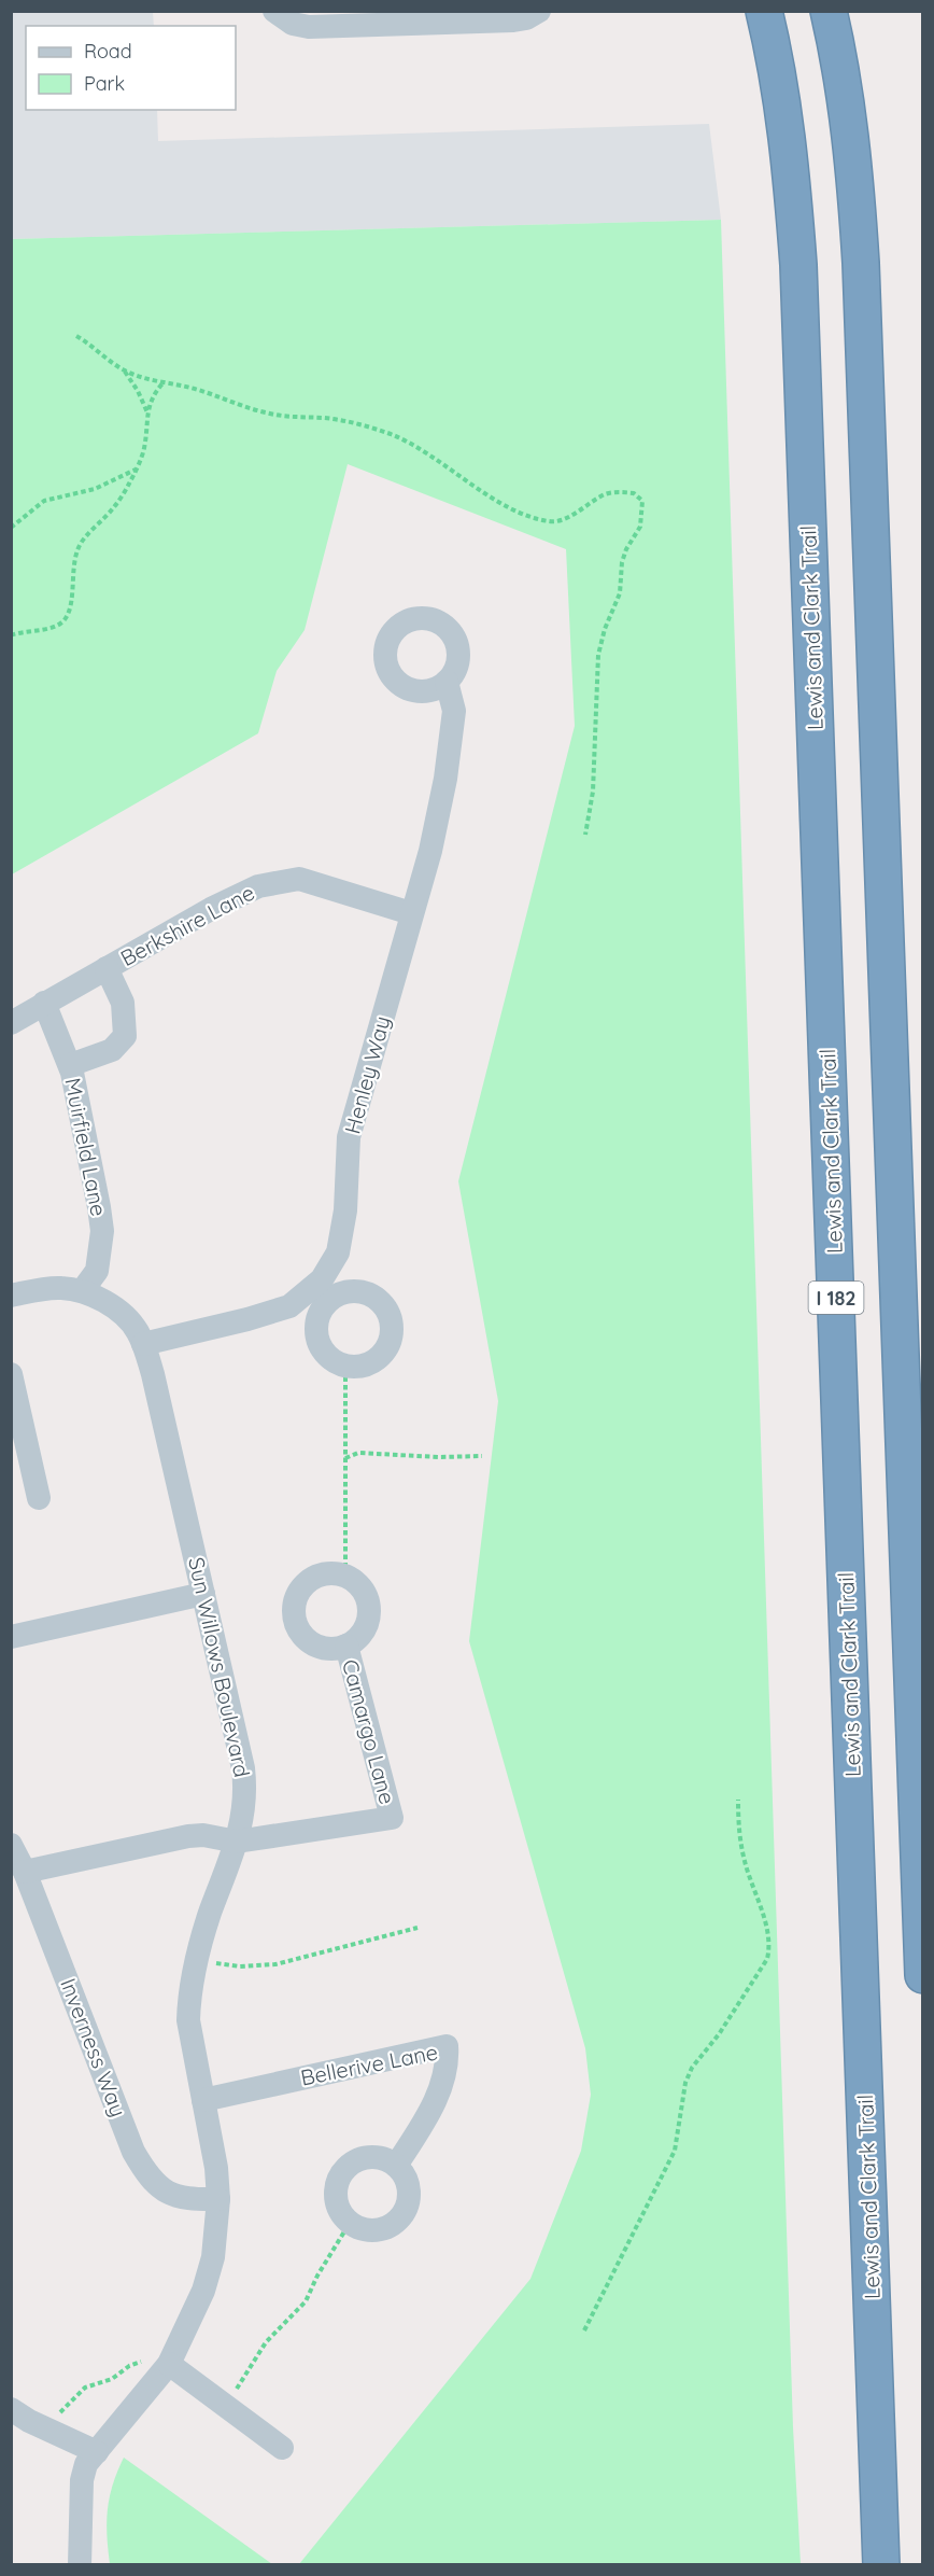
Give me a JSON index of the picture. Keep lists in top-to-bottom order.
{
  "streets": {
    "highway": ["Lewis and Clark Trail", "I 182"],
    "street": [
      "Berkshire Lane",
      "Henley Way",
      "Muirfield Lane",
      "Sun Willows Boulevard",
      "Camargo Lane",
      "Inverness Way",
      "Bellerive Lane"
    ]
  },
  "crossings": [
    ["Berkshire Lane", "Henley Way"],
    ["Berkshire Lane", "Muirfield Lane"],
    ["Henley Way", "Sun Willows Boulevard"],
    ["Muirfield Lane", "Sun Willows Boulevard"],
    ["Sun Willows Boulevard", "Camargo Lane"],
    ["Sun Willows Boulevard", "Inverness Way"],
    ["Sun Willows Boulevard", "Bellerive Lane"]
  ],
  "legend": ["Road", "Park"]
}
